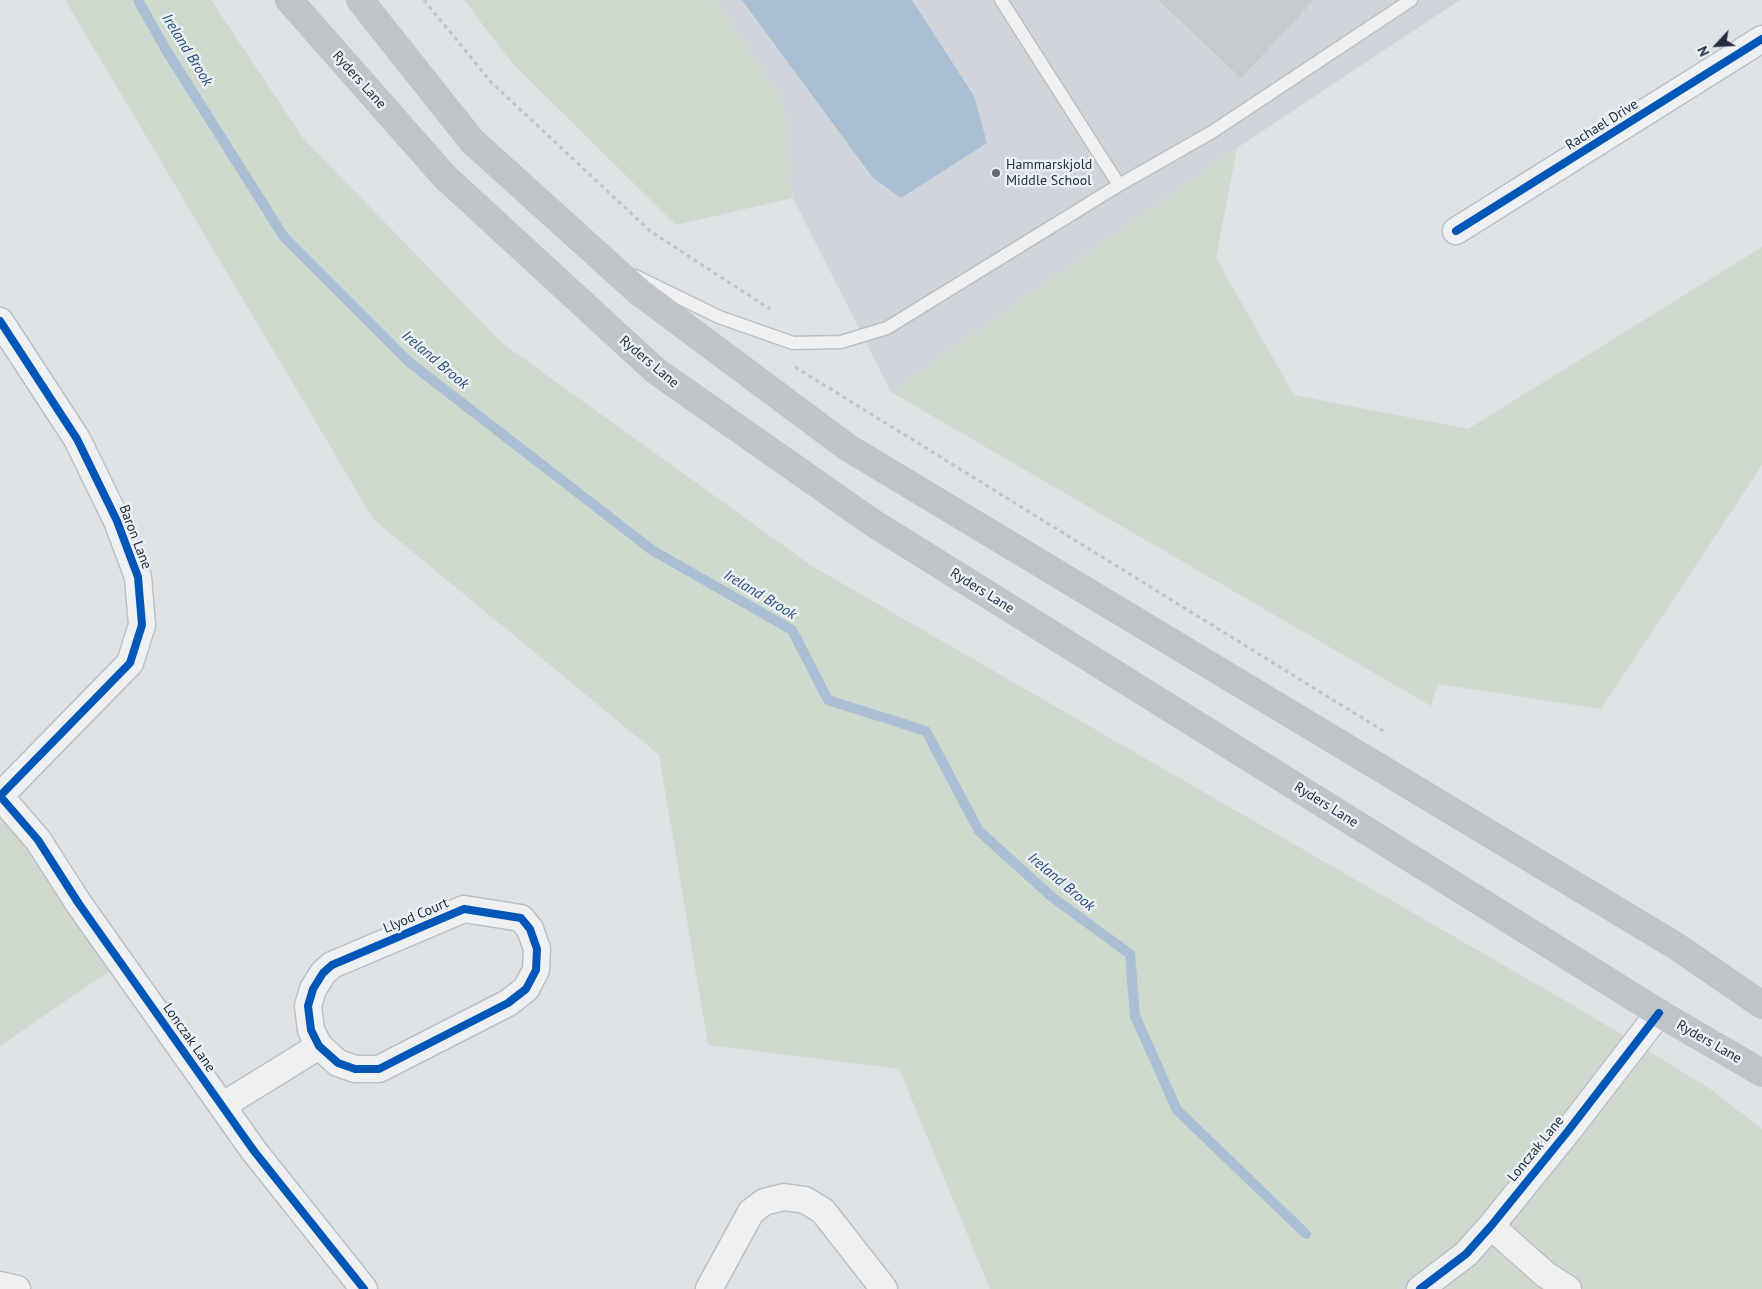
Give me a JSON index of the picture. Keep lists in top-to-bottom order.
{
  "streets": {
    "main road": ["Ryders Lane"],
    "street": [
      "Rachael Drive",
      "Baron Lane",
      "Llyod Court",
      "Lonczak Lane"
    ]
  },
  "crossings": [
    ["Ryders Lane", "Lonczak Lane"],
    ["Baron Lane", "Lonczak Lane"]
  ],
  "water": ["Ireland Brook"],
  "places": ["Hammarskjold Middle School"],
  "north": "bottom left"
}
